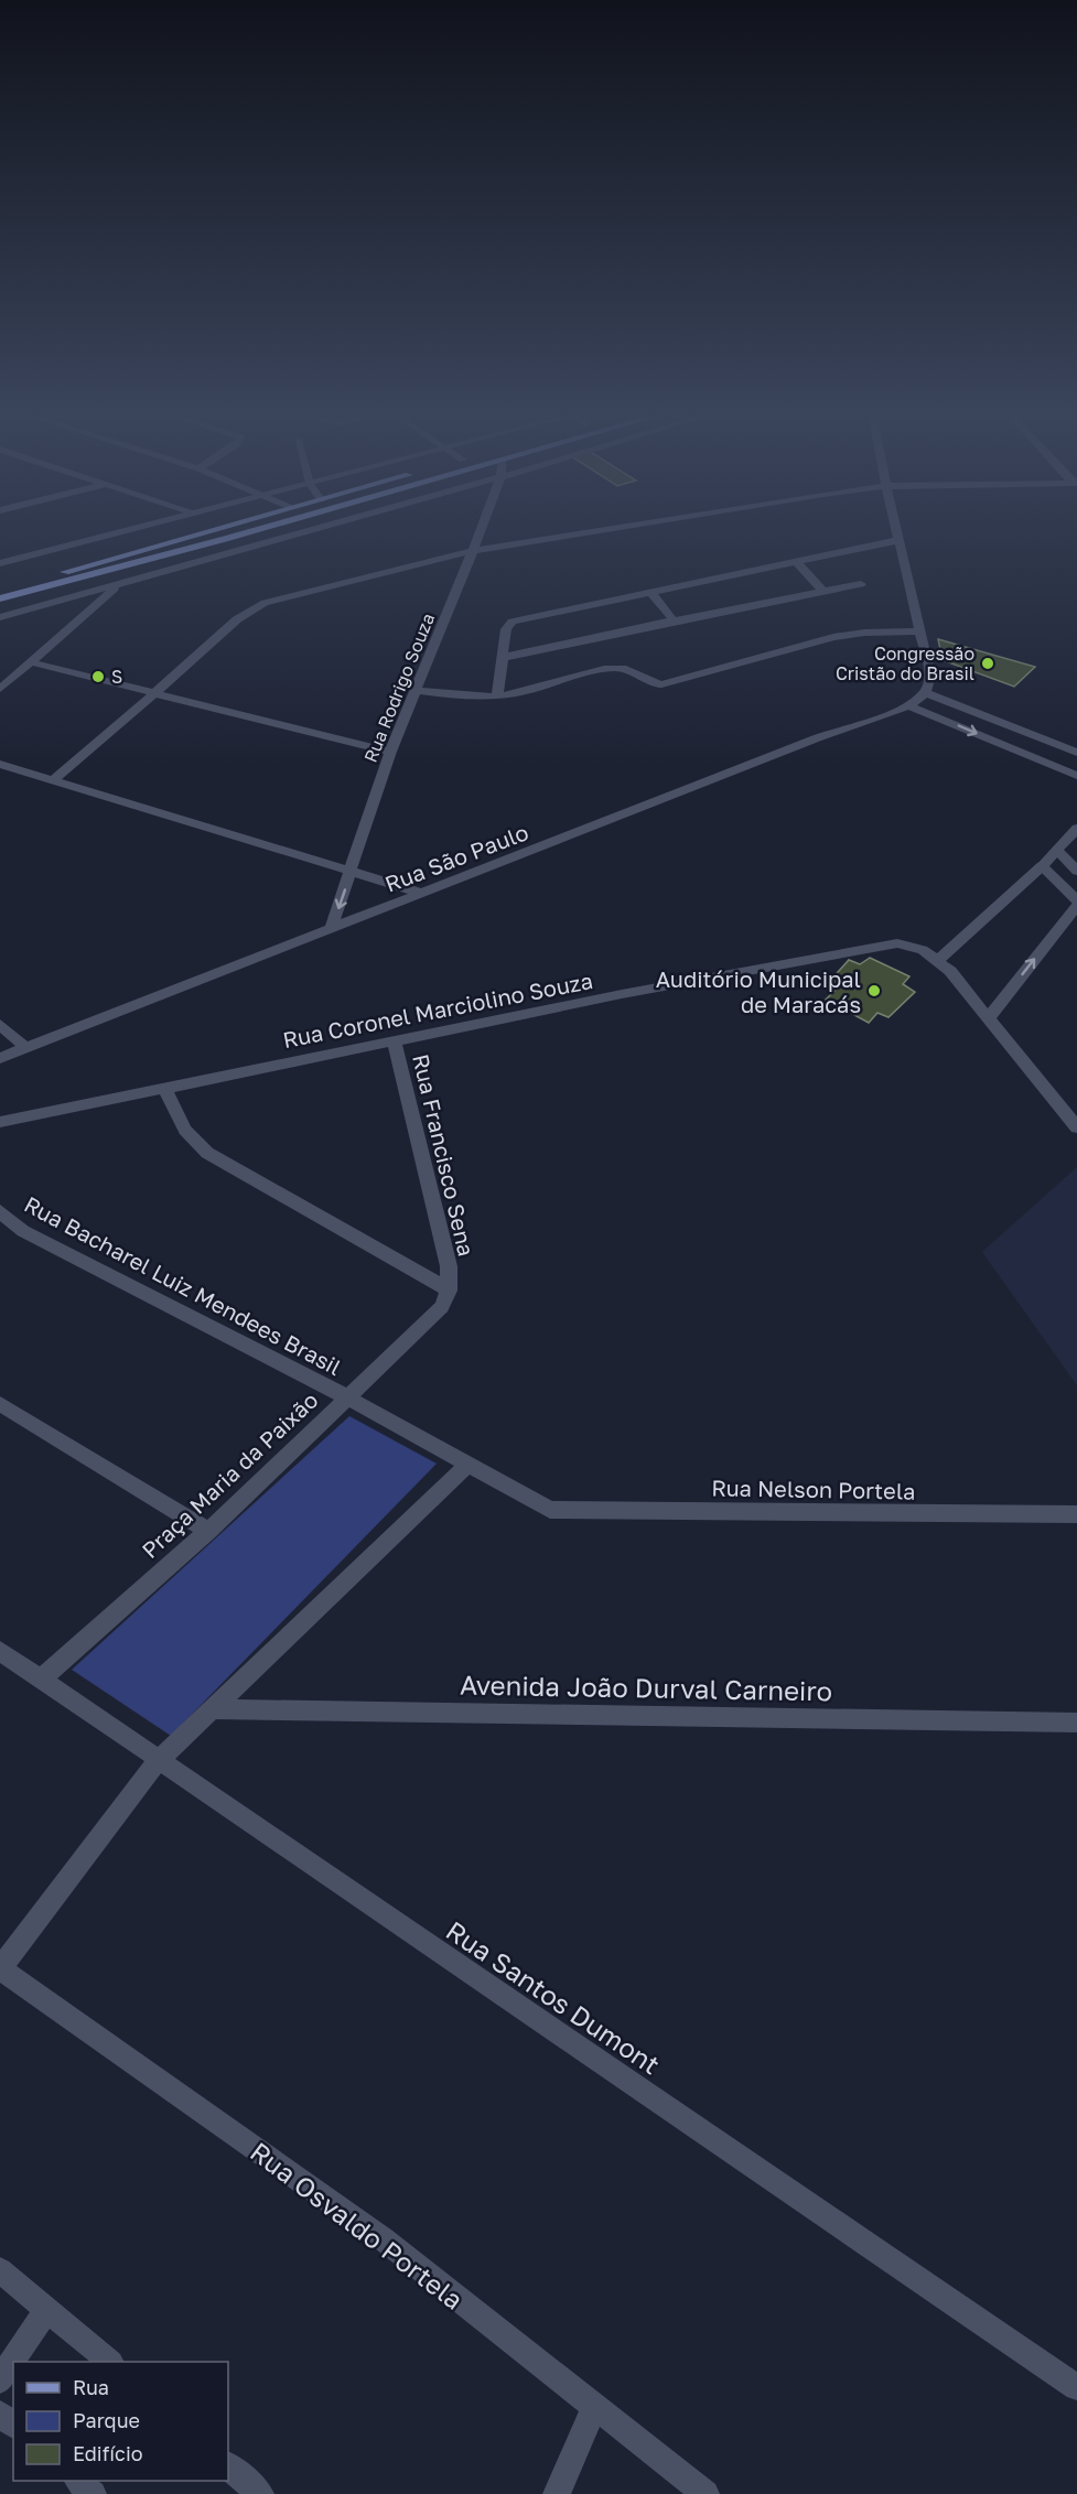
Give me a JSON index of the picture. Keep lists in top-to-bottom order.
{
  "streets": {
    "street": [
      "Rua Rodrigo Souza",
      "Rua São Paulo",
      "Rua Coronel Marciolino Souza",
      "Rua Francisco Sena",
      "Rua Bacharel Luiz Mendees Brasil",
      "Praça Maria da Paixão",
      "Rua Nelson Portela",
      "Avenida João Durval Carneiro",
      "Rua Santos Dumont",
      "Rua Osvaldo Portela"
    ]
  },
  "crossings": [
    ["Rua Rodrigo Souza", "Rua São Paulo"],
    ["Rua Coronel Marciolino Souza", "Rua Francisco Sena"],
    ["Rua Bacharel Luiz Mendees Brasil", "Praça Maria da Paixão"],
    ["Praça Maria da Paixão", "Rua Nelson Portela"],
    ["Praça Maria da Paixão", "Rua Santos Dumont"]
  ],
  "places": ["Congressão Cristão do Brasil", "S", "Auditório Municipal de Maracás"],
  "legend": ["Rua", "Parque", "Edifício"]
}
